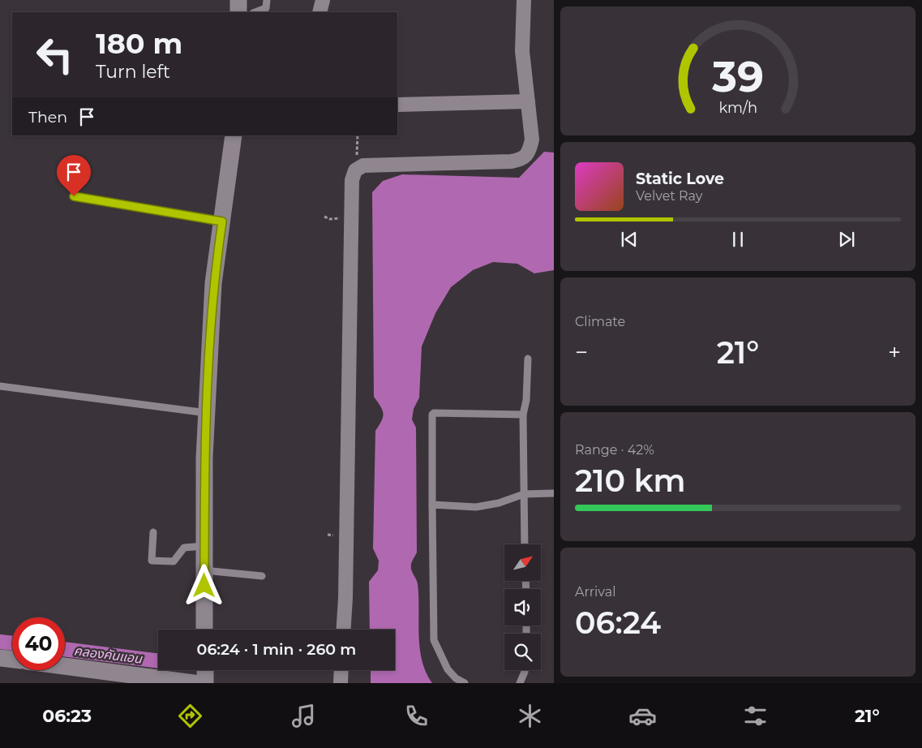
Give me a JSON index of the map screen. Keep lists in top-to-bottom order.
{
  "water": ["คลองคันแอน"],
  "north": "top right",
  "page": {
    "turn": ["180 m", "Turn left"],
    "then": "Then",
    "song": ["Static Love", "Velvet Ray"],
    "tile": [
      "Climate",
      ["Range · 42%", "210 km"],
      ["Arrival", "06:24"]
    ],
    "heat": ["−", "21°", "+"],
    "limit": "40",
    "trip": "06:24 · 1 min · 260 m",
    "tabs": ["06:23", "21°"],
    "gauge": ["39", "km/h"]
  }
}
